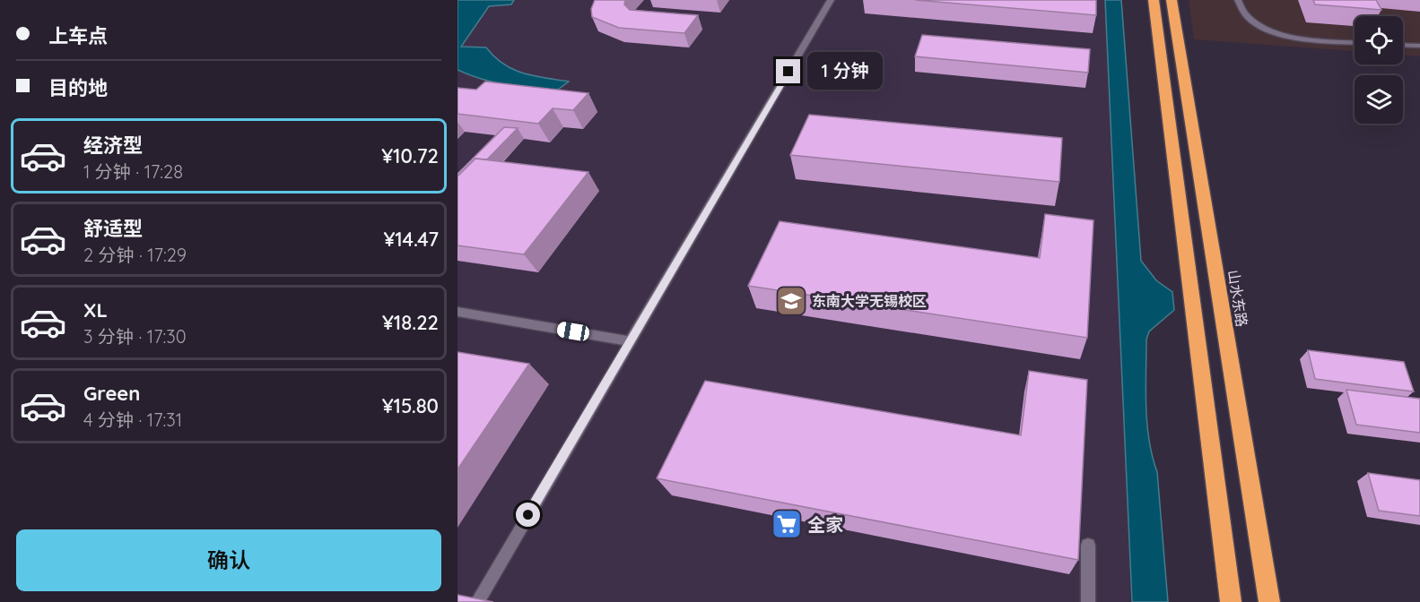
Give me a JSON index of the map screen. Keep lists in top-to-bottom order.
{
  "streets": {
    "highway": ["山水东路"]
  },
  "places": {
    "school or university": ["东南大学无锡校区"],
    "supermarket": ["全家"]
  },
  "page": {
    "banner": ["上车点", "目的地"],
    "bubble": "1 分钟",
    "list": [
      {
        "name": "经济型",
        "note": "1 分钟 · 17:28",
        "value": "¥10.72"
      },
      {
        "name": "舒适型",
        "note": "2 分钟 · 17:29",
        "value": "¥14.47"
      },
      {
        "name": "XL",
        "note": "3 分钟 · 17:30",
        "value": "¥18.22"
      },
      {
        "name": "Green",
        "note": "4 分钟 · 17:31",
        "value": "¥15.80"
      }
    ],
    "buttons": "确认"
  }
}
